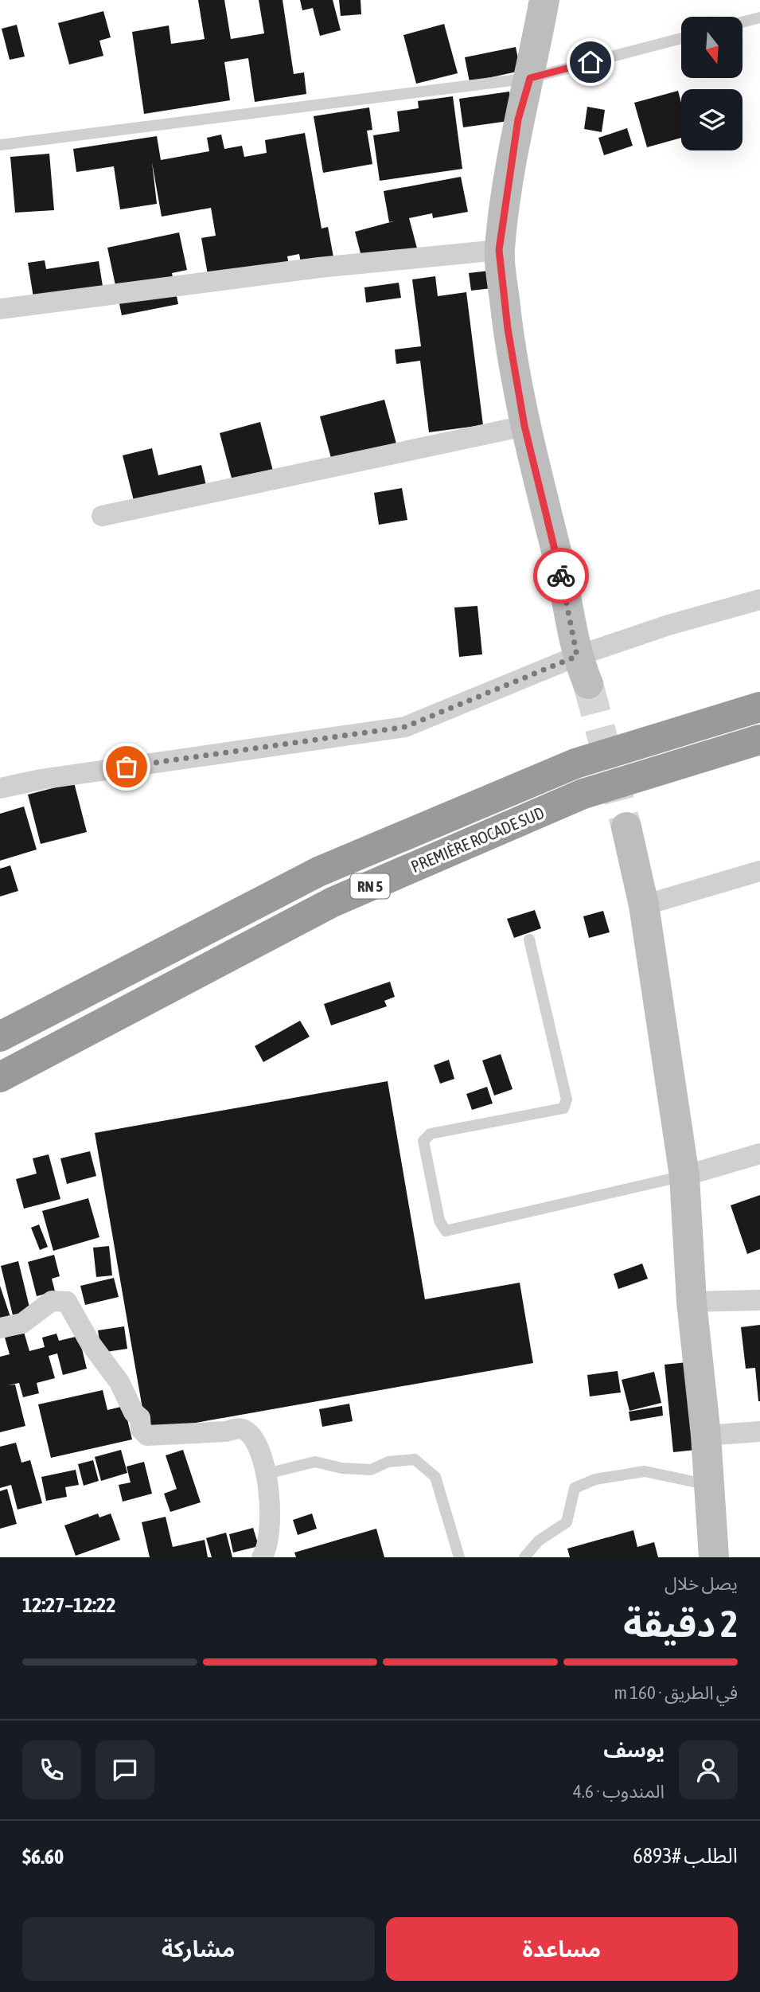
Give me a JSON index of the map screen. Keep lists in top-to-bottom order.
{
  "streets": {
    "highway": ["PREMIÈRE ROCADE SUD", "RN 5"]
  },
  "north": "bottom",
  "page": {
    "heading": ["2 دقيقة", "يصل خلال", "12:22–12:27"],
    "panel": [
      "يوسف",
      "المندوب · 4.6",
      "الطلب #6893",
      "$6.60"
    ],
    "bar": "في الطريق · 160 m",
    "buttons": ["مساعدة", "مشاركة"]
  }
}
